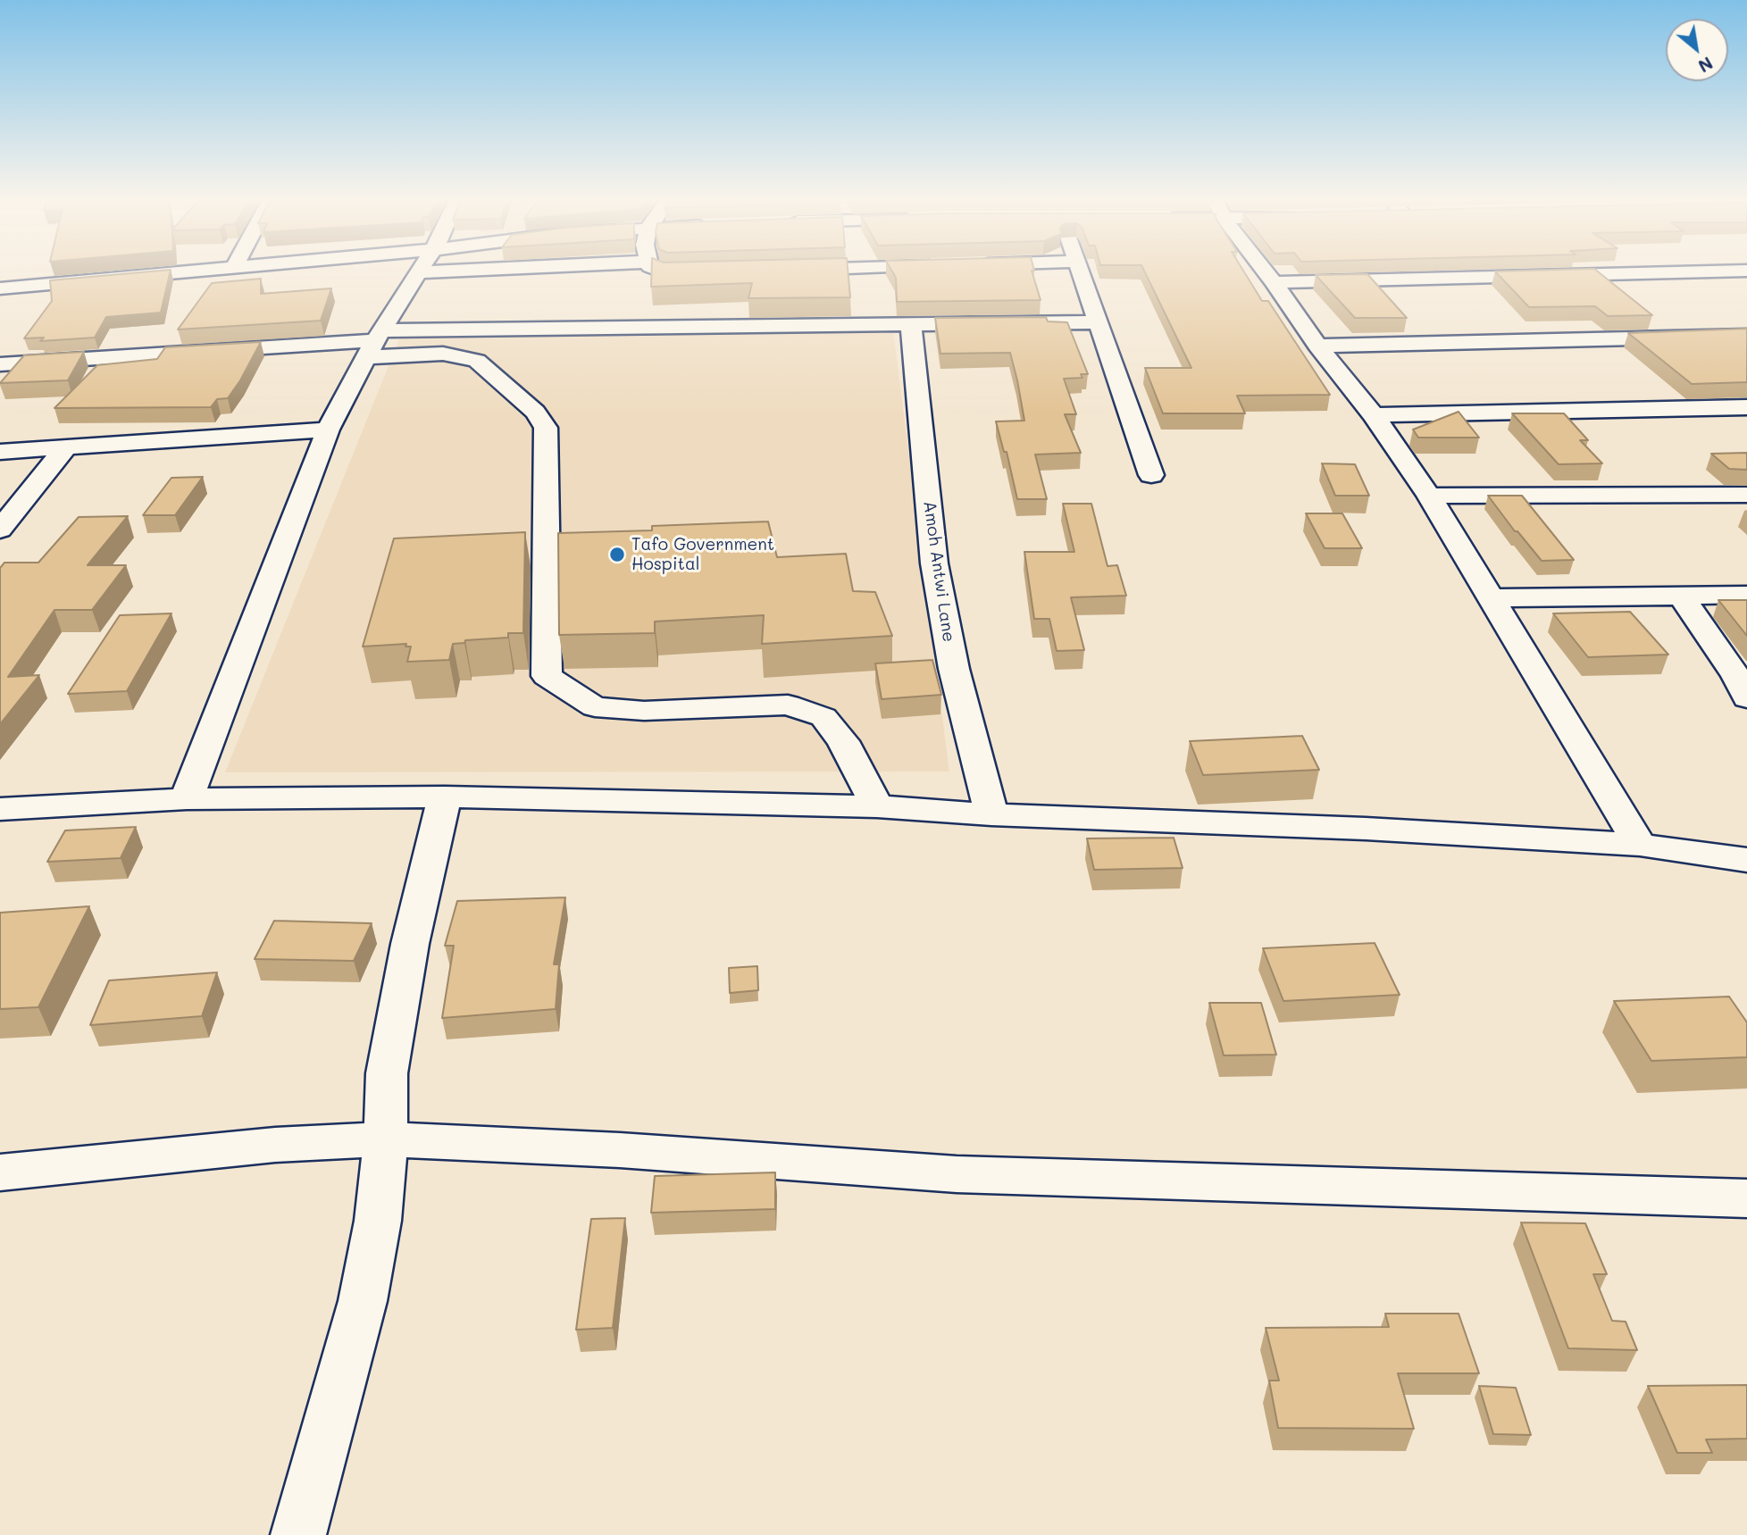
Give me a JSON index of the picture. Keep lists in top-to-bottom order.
{
  "streets": {
    "street": ["Amoh Antwi Lane"]
  },
  "places": ["Tafo Government Hospital"],
  "north": "bottom right"
}
